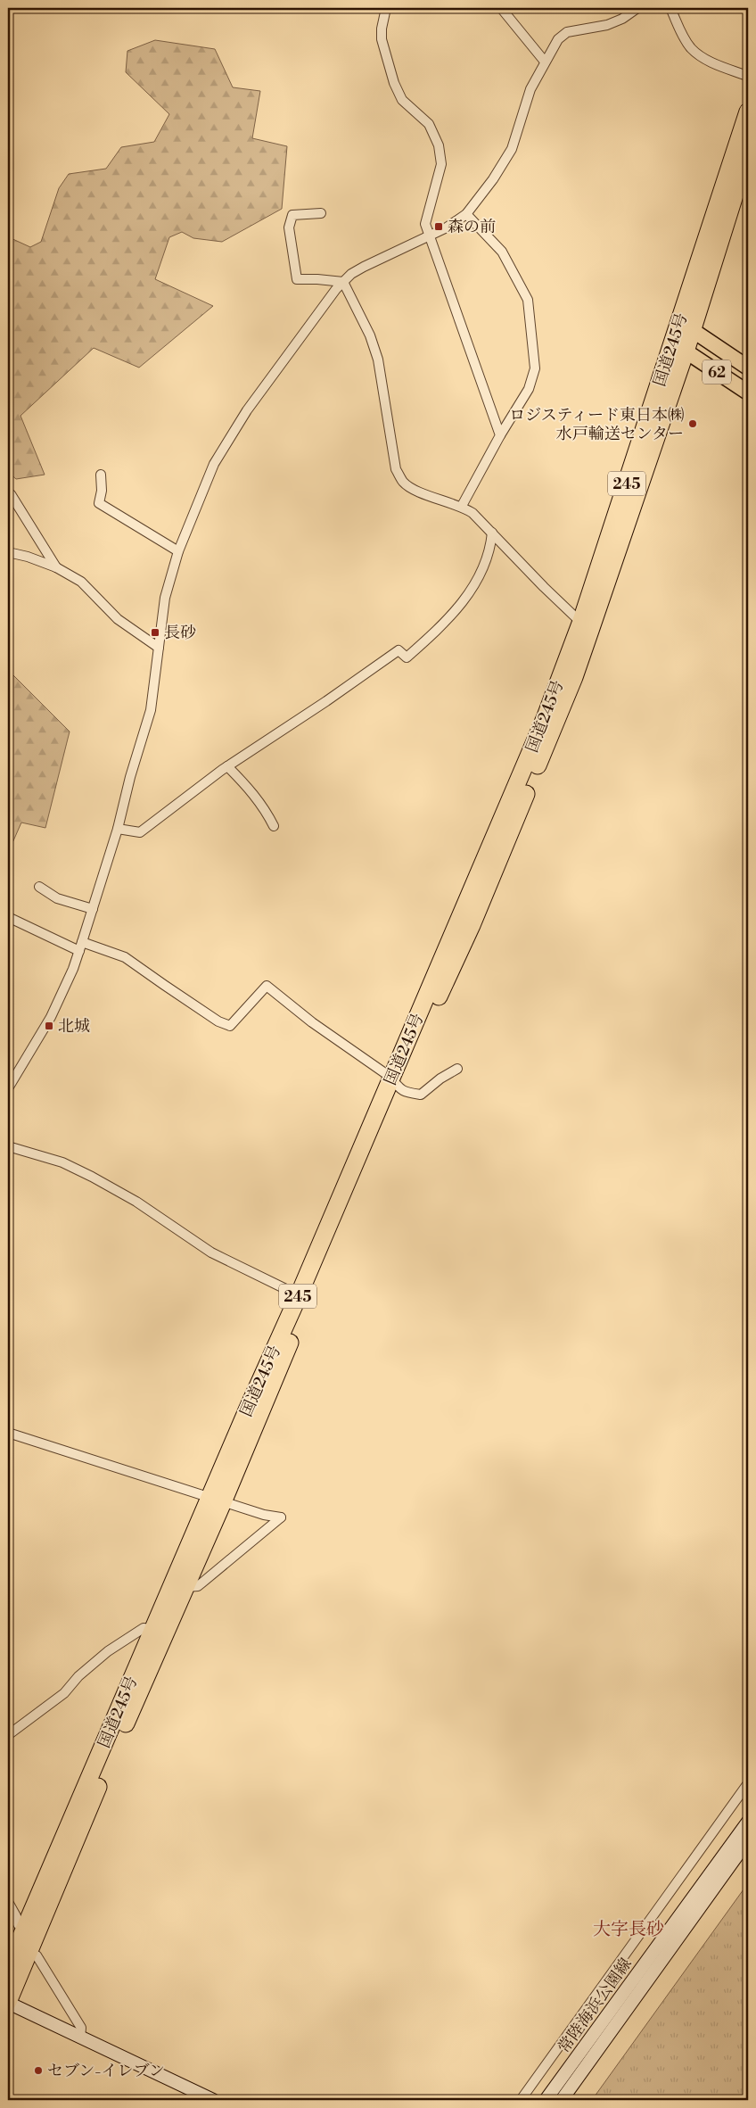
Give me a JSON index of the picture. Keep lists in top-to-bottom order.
{
  "streets": {
    "highway": ["国道245号", "245"],
    "main road": ["62", "常陸海浜公園線"]
  },
  "crossings": [
    ["国道245号", "62"]
  ],
  "districts": ["大字長砂"],
  "places": {
    "transit": ["森の前", "長砂", "北城"],
    "other": ["ロジスティード東日本㈱ 水戸輸送センター", "セブン-イレブン"]
  }
}
